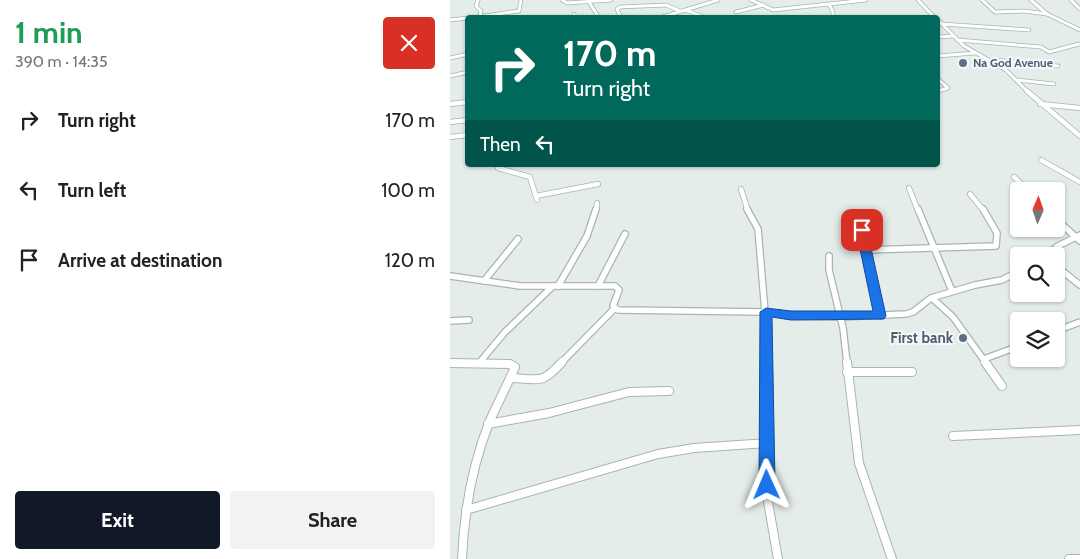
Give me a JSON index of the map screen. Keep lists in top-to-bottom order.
{
  "places": ["Na God Avenue", "First bank"],
  "north": "top",
  "page": {
    "heading": ["1 min", "390 m · 14:35"],
    "turn": ["170 m", "Turn right"],
    "list": [
      {
        "name": "Turn right",
        "value": "170 m"
      },
      {
        "name": "Turn left",
        "value": "100 m"
      },
      {
        "name": "Arrive at destination",
        "value": "120 m"
      }
    ],
    "then": "Then",
    "buttons": ["Exit", "Share"]
  }
}
